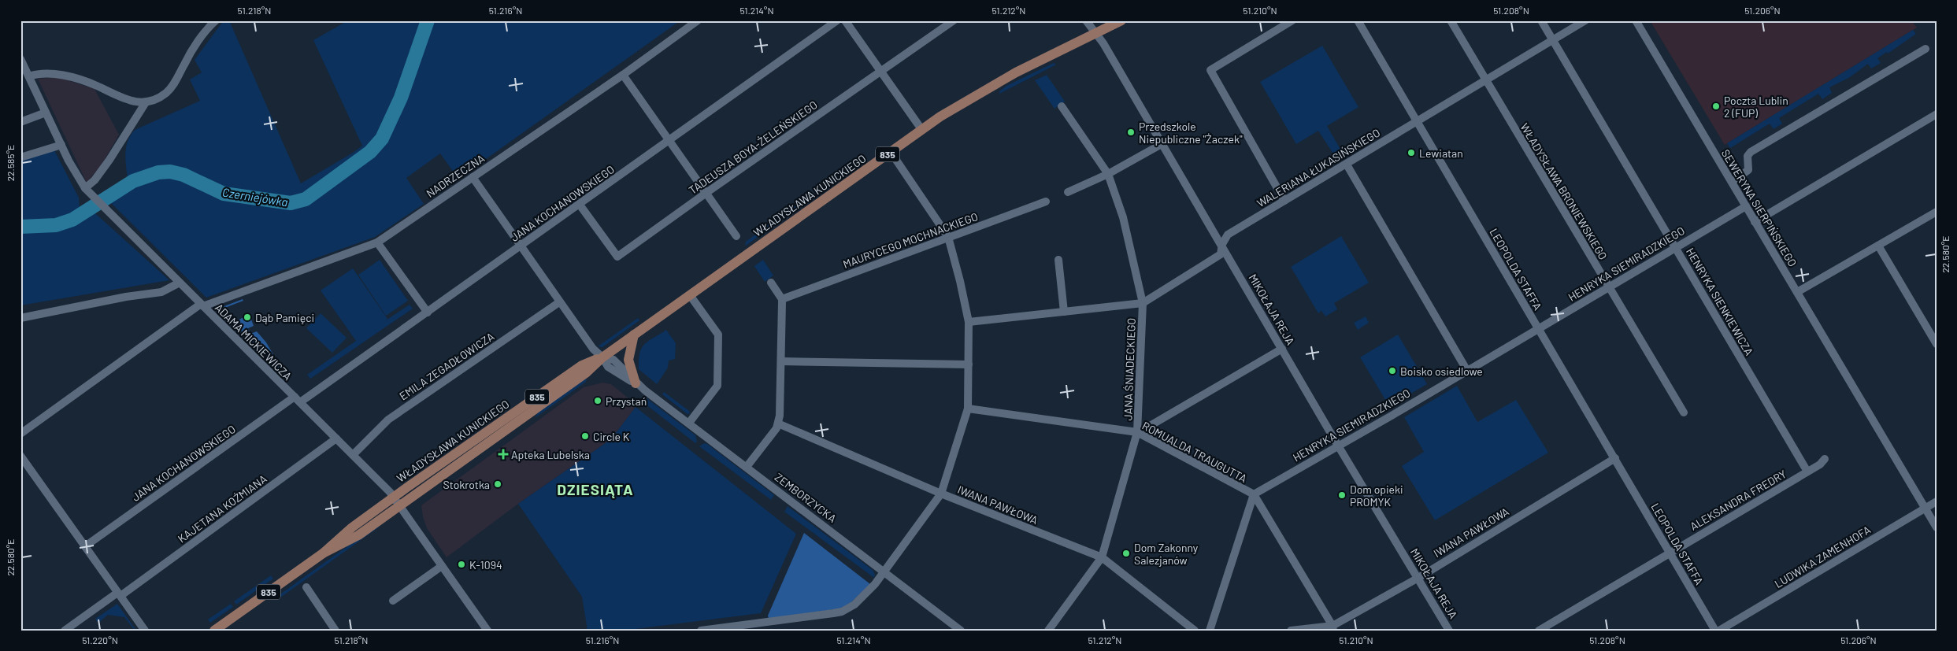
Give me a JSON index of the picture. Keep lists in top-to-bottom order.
{
  "streets": {
    "main road": ["835", "WŁADYSŁAWA KUNICKIEGO"],
    "street": [
      "TADEUSZA BOYA-ŻELEŃSKIEGO",
      "WALERIANA ŁUKASIŃSKIEGO",
      "NADRZECZNA",
      "WŁADYSŁAWA BRONIEWSKIEGO",
      "JANA KOCHANOWSKIEGO",
      "SEWERYNA SIERPIŃSKIEGO",
      "MAURYCEGO MOCHNACKIEGO",
      "HENRYKA SIEMIRADZKIEGO",
      "LEOPOLDA STAFFA",
      "HENRYKA SIENKIEWICZA",
      "MIKOŁAJA REJA",
      "ADAMA MICKIEWICZA",
      "EMILA ZEGADŁOWICZA",
      "JANA ŚNIADECKIEGO",
      "ROMUALDA TRAUGUTTA",
      "ZEMBORZYCKA",
      "ALEKSANDRA FREDRY",
      "IWANA PAWŁOWA",
      "KAJETANA KOŹMIANA",
      "LUDWIKA ZAMENHOFA"
    ]
  },
  "crossings": [
    ["TADEUSZA BOYA-ŻELEŃSKIEGO", "JANA KOCHANOWSKIEGO"],
    ["WALERIANA ŁUKASIŃSKIEGO", "WŁADYSŁAWA BRONIEWSKIEGO"],
    ["WALERIANA ŁUKASIŃSKIEGO", "LEOPOLDA STAFFA"],
    ["WALERIANA ŁUKASIŃSKIEGO", "HENRYKA SIENKIEWICZA"],
    ["WALERIANA ŁUKASIŃSKIEGO", "MIKOŁAJA REJA"],
    ["WALERIANA ŁUKASIŃSKIEGO", "JANA ŚNIADECKIEGO"],
    ["NADRZECZNA", "ADAMA MICKIEWICZA"],
    ["NADRZECZNA", "ZEMBORZYCKA"],
    ["WŁADYSŁAWA BRONIEWSKIEGO", "HENRYKA SIEMIRADZKIEGO"],
    ["WŁADYSŁAWA KUNICKIEGO", "MIKOŁAJA REJA"],
    ["WŁADYSŁAWA KUNICKIEGO", "ADAMA MICKIEWICZA"],
    ["WŁADYSŁAWA KUNICKIEGO", "ZEMBORZYCKA"],
    ["JANA KOCHANOWSKIEGO", "ADAMA MICKIEWICZA"],
    ["JANA KOCHANOWSKIEGO", "ZEMBORZYCKA"],
    ["SEWERYNA SIERPIŃSKIEGO", "HENRYKA SIEMIRADZKIEGO"],
    ["SEWERYNA SIERPIŃSKIEGO", "LUDWIKA ZAMENHOFA"],
    ["HENRYKA SIEMIRADZKIEGO", "LEOPOLDA STAFFA"],
    ["HENRYKA SIEMIRADZKIEGO", "HENRYKA SIENKIEWICZA"],
    ["HENRYKA SIEMIRADZKIEGO", "MIKOŁAJA REJA"],
    ["HENRYKA SIEMIRADZKIEGO", "ROMUALDA TRAUGUTTA"],
    ["LEOPOLDA STAFFA", "ALEKSANDRA FREDRY"],
    ["LEOPOLDA STAFFA", "IWANA PAWŁOWA"],
    ["HENRYKA SIENKIEWICZA", "ALEKSANDRA FREDRY"],
    ["MIKOŁAJA REJA", "IWANA PAWŁOWA"],
    ["ADAMA MICKIEWICZA", "EMILA ZEGADŁOWICZA"],
    ["ADAMA MICKIEWICZA", "KAJETANA KOŹMIANA"],
    ["EMILA ZEGADŁOWICZA", "ZEMBORZYCKA"],
    ["JANA ŚNIADECKIEGO", "ROMUALDA TRAUGUTTA"],
    ["JANA ŚNIADECKIEGO", "IWANA PAWŁOWA"],
    ["ROMUALDA TRAUGUTTA", "IWANA PAWŁOWA"]
  ],
  "districts": ["DZIESIĄTA"],
  "water": ["Czerniejówka"],
  "places": {
    "other": [
      "Poczta Lublin 2 (FUP)",
      "Przedszkole Niepubliczne \"Żaczek\"",
      "Lewiatan",
      "Dąb Pamięci",
      "Boisko osiedlowe",
      "Przystań",
      "Circle K",
      "Stokrotka",
      "Dom opieki PROMYK",
      "Dom Zakonny Salezjanów",
      "K-1094"
    ],
    "health": ["Apteka Lubelska"]
  },
  "coordinates": [
    "51.218°N",
    "51.216°N",
    "51.214°N",
    "51.212°N",
    "51.210°N",
    "51.208°N",
    "51.206°N",
    "22.585°E",
    "22.580°E",
    "51.220°N"
  ]
}
